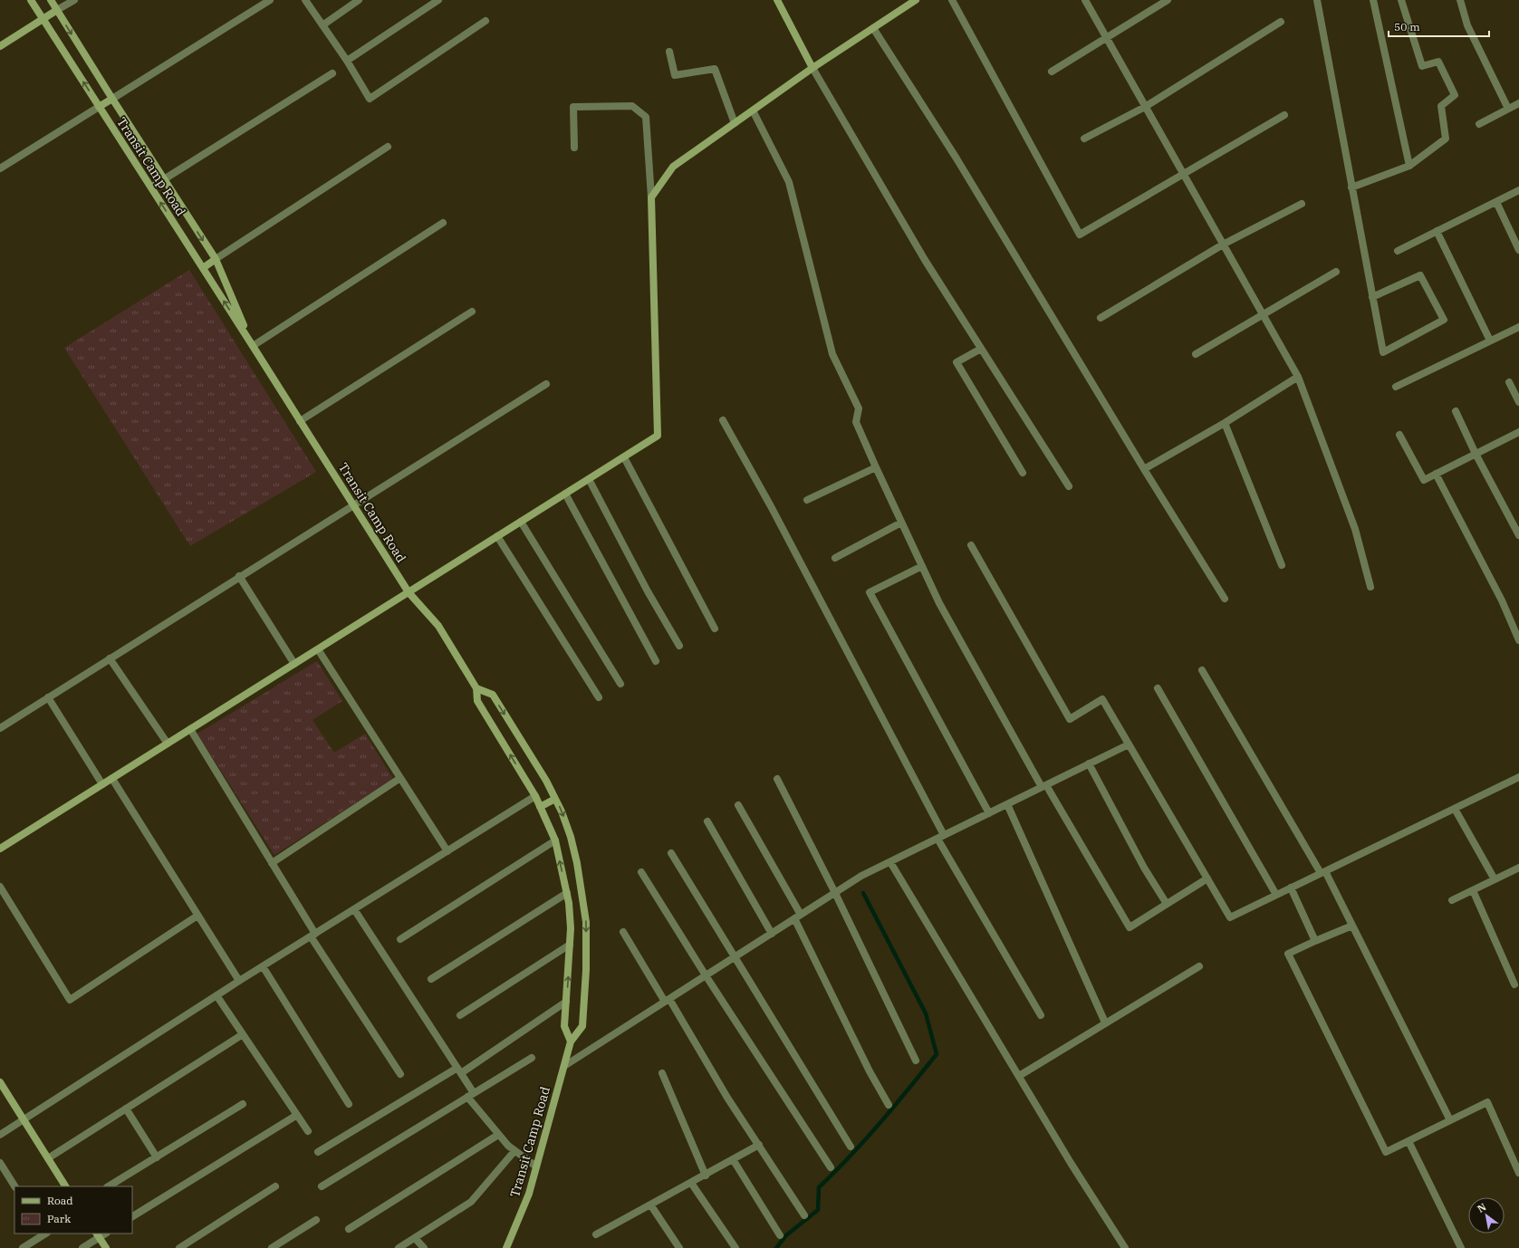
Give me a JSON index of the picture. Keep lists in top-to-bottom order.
{
  "streets": {
    "main road": ["Transit Camp Road"]
  },
  "legend": ["Road", "Park"],
  "scale_bar": "50 m",
  "north": "top left"
}
